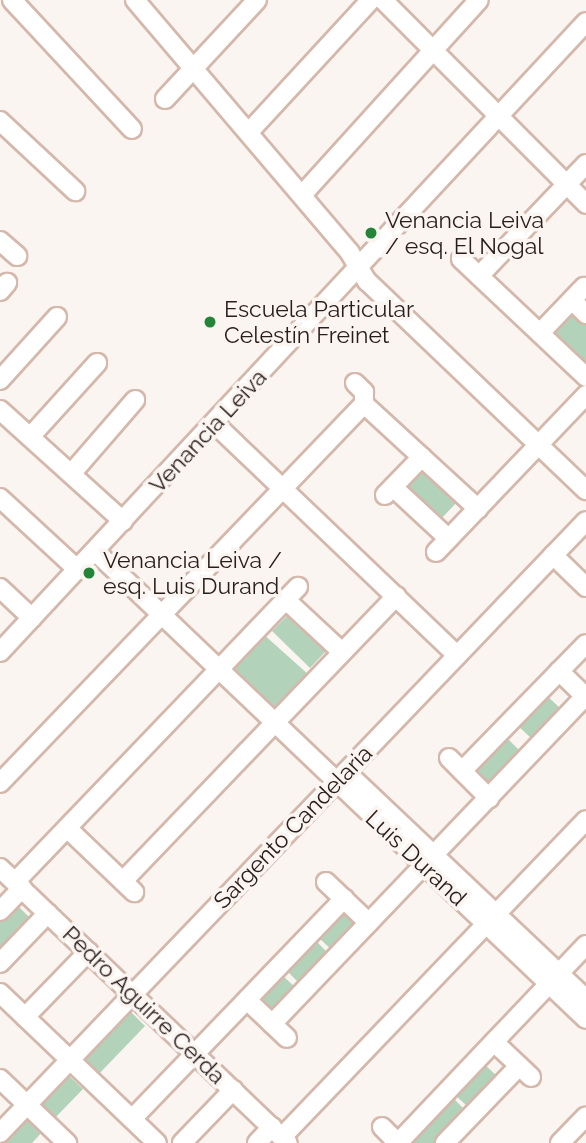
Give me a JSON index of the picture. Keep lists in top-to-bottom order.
{
  "streets": {
    "street": [
      "Venancia Leiva",
      "Sargento Candelaria",
      "Luis Durand",
      "Pedro Aguirre Cerda"
    ]
  },
  "crossings": [
    ["Venancia Leiva", "Luis Durand"],
    ["Sargento Candelaria", "Luis Durand"],
    ["Sargento Candelaria", "Pedro Aguirre Cerda"]
  ],
  "places": ["Venancia Leiva / esq. El Nogal", "Escuela Particular Celestín Freinet", "Venancia Leiva / esq. Luis Durand"]
}
